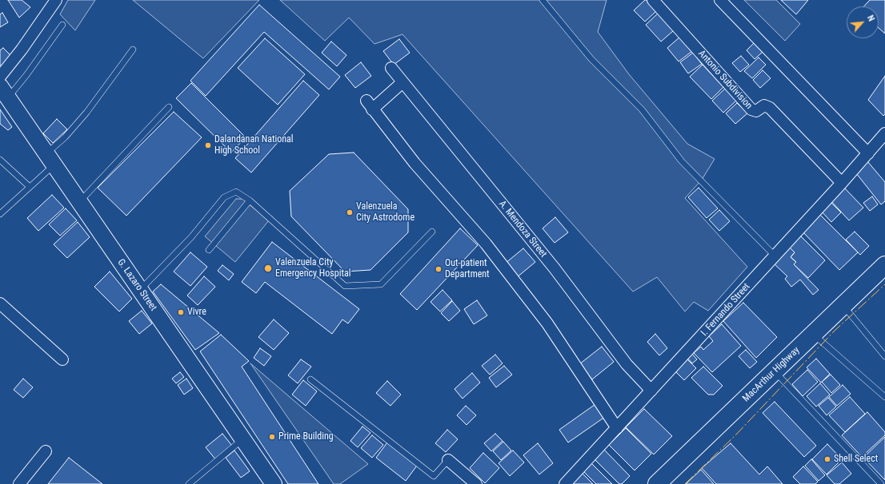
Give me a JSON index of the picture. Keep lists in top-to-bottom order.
{
  "streets": {
    "highway": ["MacArthur Highway"],
    "street": [
      "Antonio Subdivision",
      "A. Mendoza Street",
      "G. Lazaro Street",
      "I. Fernando Street"
    ]
  },
  "crossings": [
    ["Antonio Subdivision", "I. Fernando Street"],
    ["A. Mendoza Street", "I. Fernando Street"]
  ],
  "places": [
    "Dalandanan National High School",
    "Valenzuela City Astrodome",
    "Valenzuela City Emergency Hospital",
    "Out-patient Department",
    "Vivre",
    "Prime Building",
    "Shell Select"
  ],
  "north": "top right"
}
